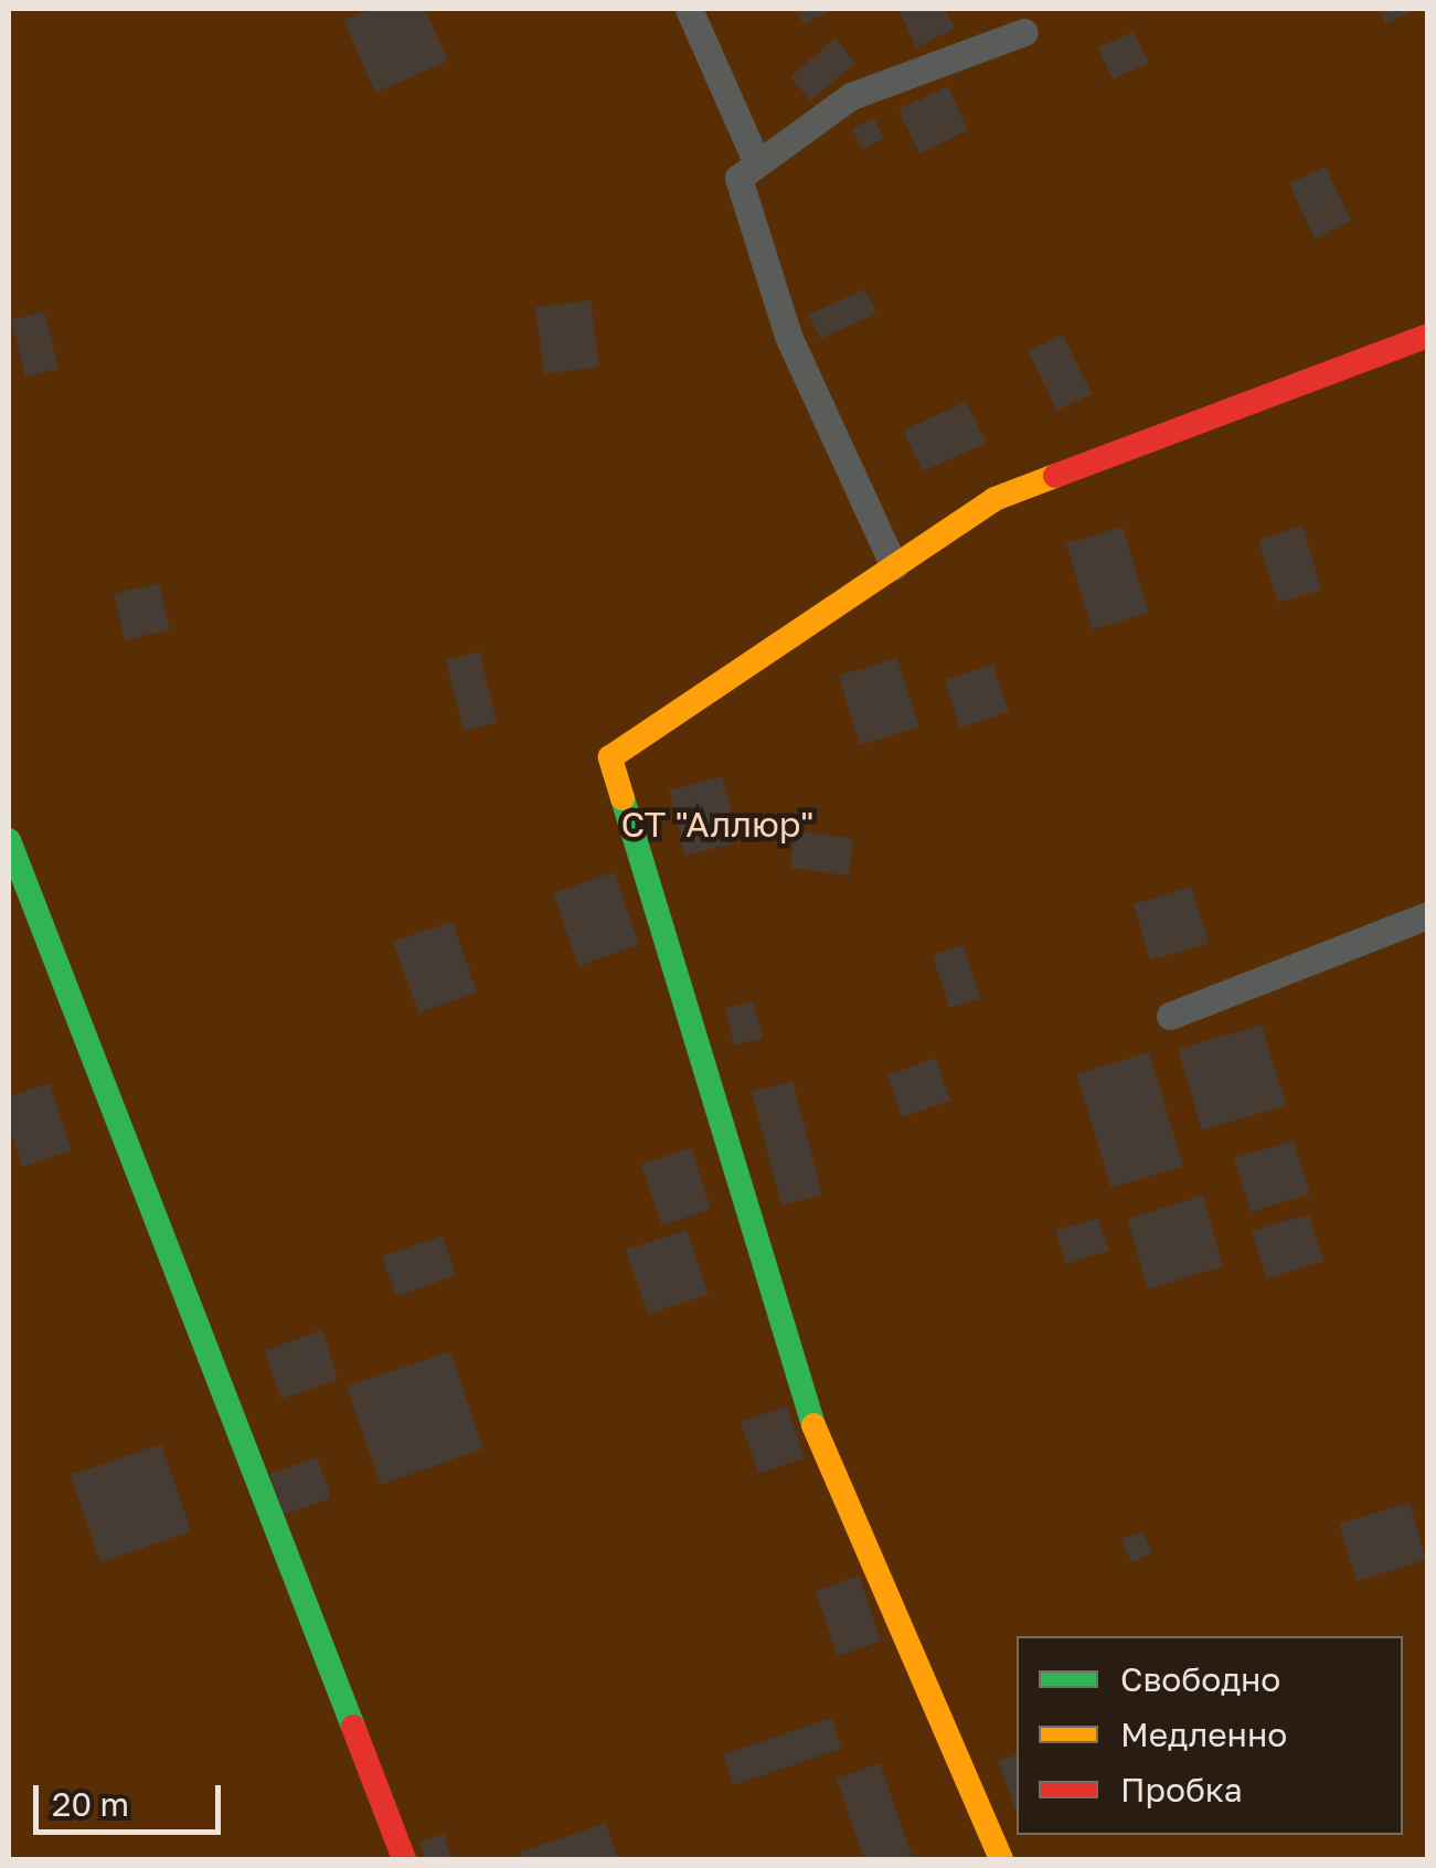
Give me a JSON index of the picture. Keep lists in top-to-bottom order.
{
  "parks": ["СТ \"Аллюр\""],
  "legend": ["Свободно", "Медленно", "Пробка"],
  "scale_bar": "20 m"
}
